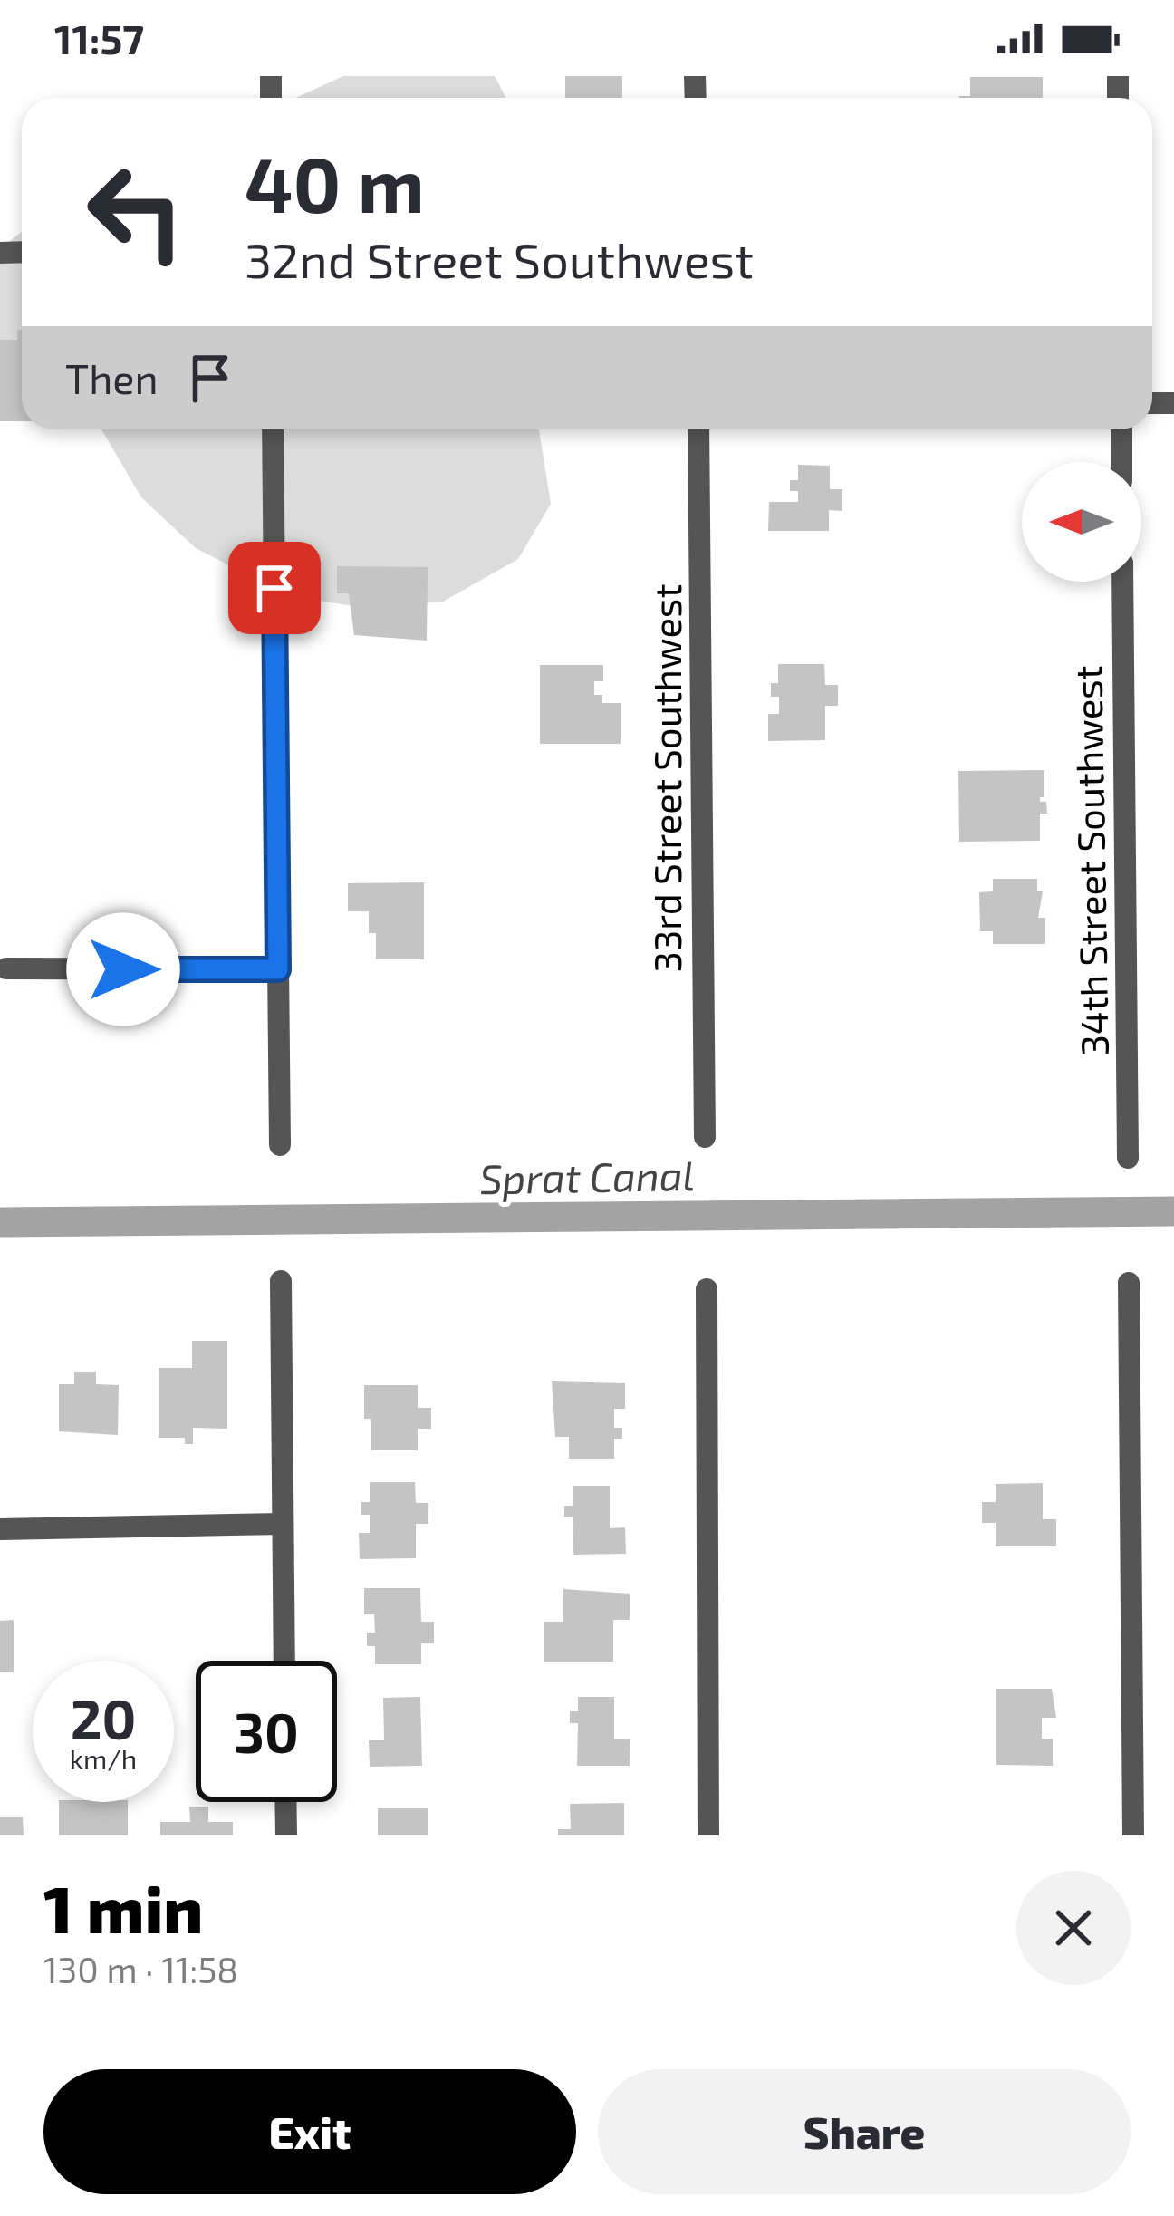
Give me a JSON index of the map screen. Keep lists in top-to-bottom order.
{
  "streets": {
    "street": ["33rd Street Southwest", "34th Street Southwest"]
  },
  "water": ["Sprat Canal"],
  "north": "left",
  "page": {
    "status": "11:57",
    "turn": ["40 m", "32nd Street Southwest"],
    "then": "Then",
    "speed": "20 km/h",
    "limit": "30",
    "heading": ["1 min", "130 m · 11:58"],
    "buttons": ["Exit", "Share"]
  }
}
